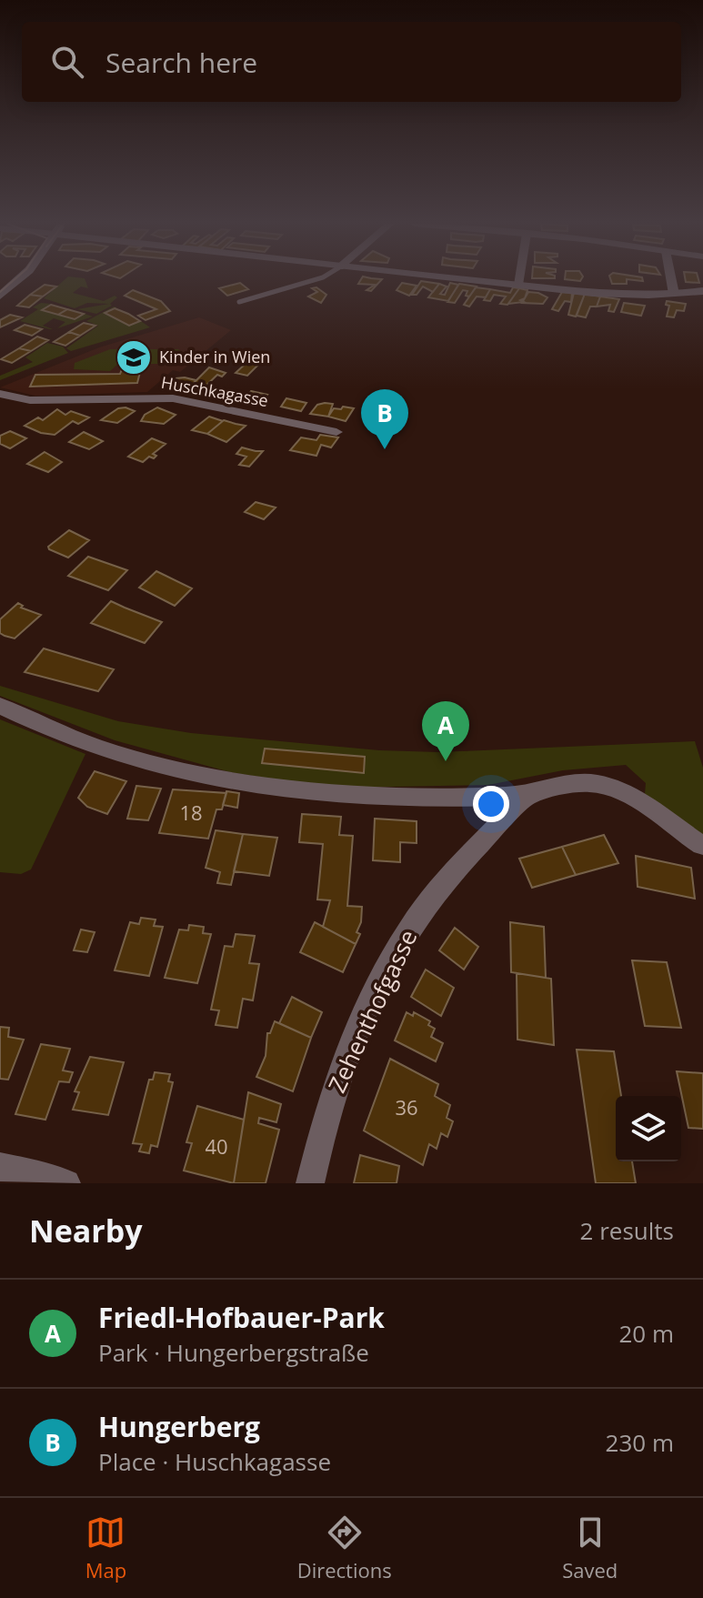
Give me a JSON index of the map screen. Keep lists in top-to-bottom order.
{
  "streets": {
    "street": ["Huschkagasse", "Zehenthofgasse"]
  },
  "places": {
    "school or university": ["Kinder in Wien"]
  },
  "house_numbers": ["18", "36", "40"],
  "page": {
    "search": "Search here",
    "pins": ["B", "A"],
    "heading": ["Nearby", "2 results"],
    "list": [
      {
        "mark": "A",
        "name": "Friedl-Hofbauer-Park",
        "note": "Park · Hungerbergstraße",
        "value": "20 m"
      },
      {
        "mark": "B",
        "name": "Hungerberg",
        "note": "Place · Huschkagasse",
        "value": "230 m"
      }
    ],
    "nav": ["Map", "Directions", "Saved"]
  }
}
